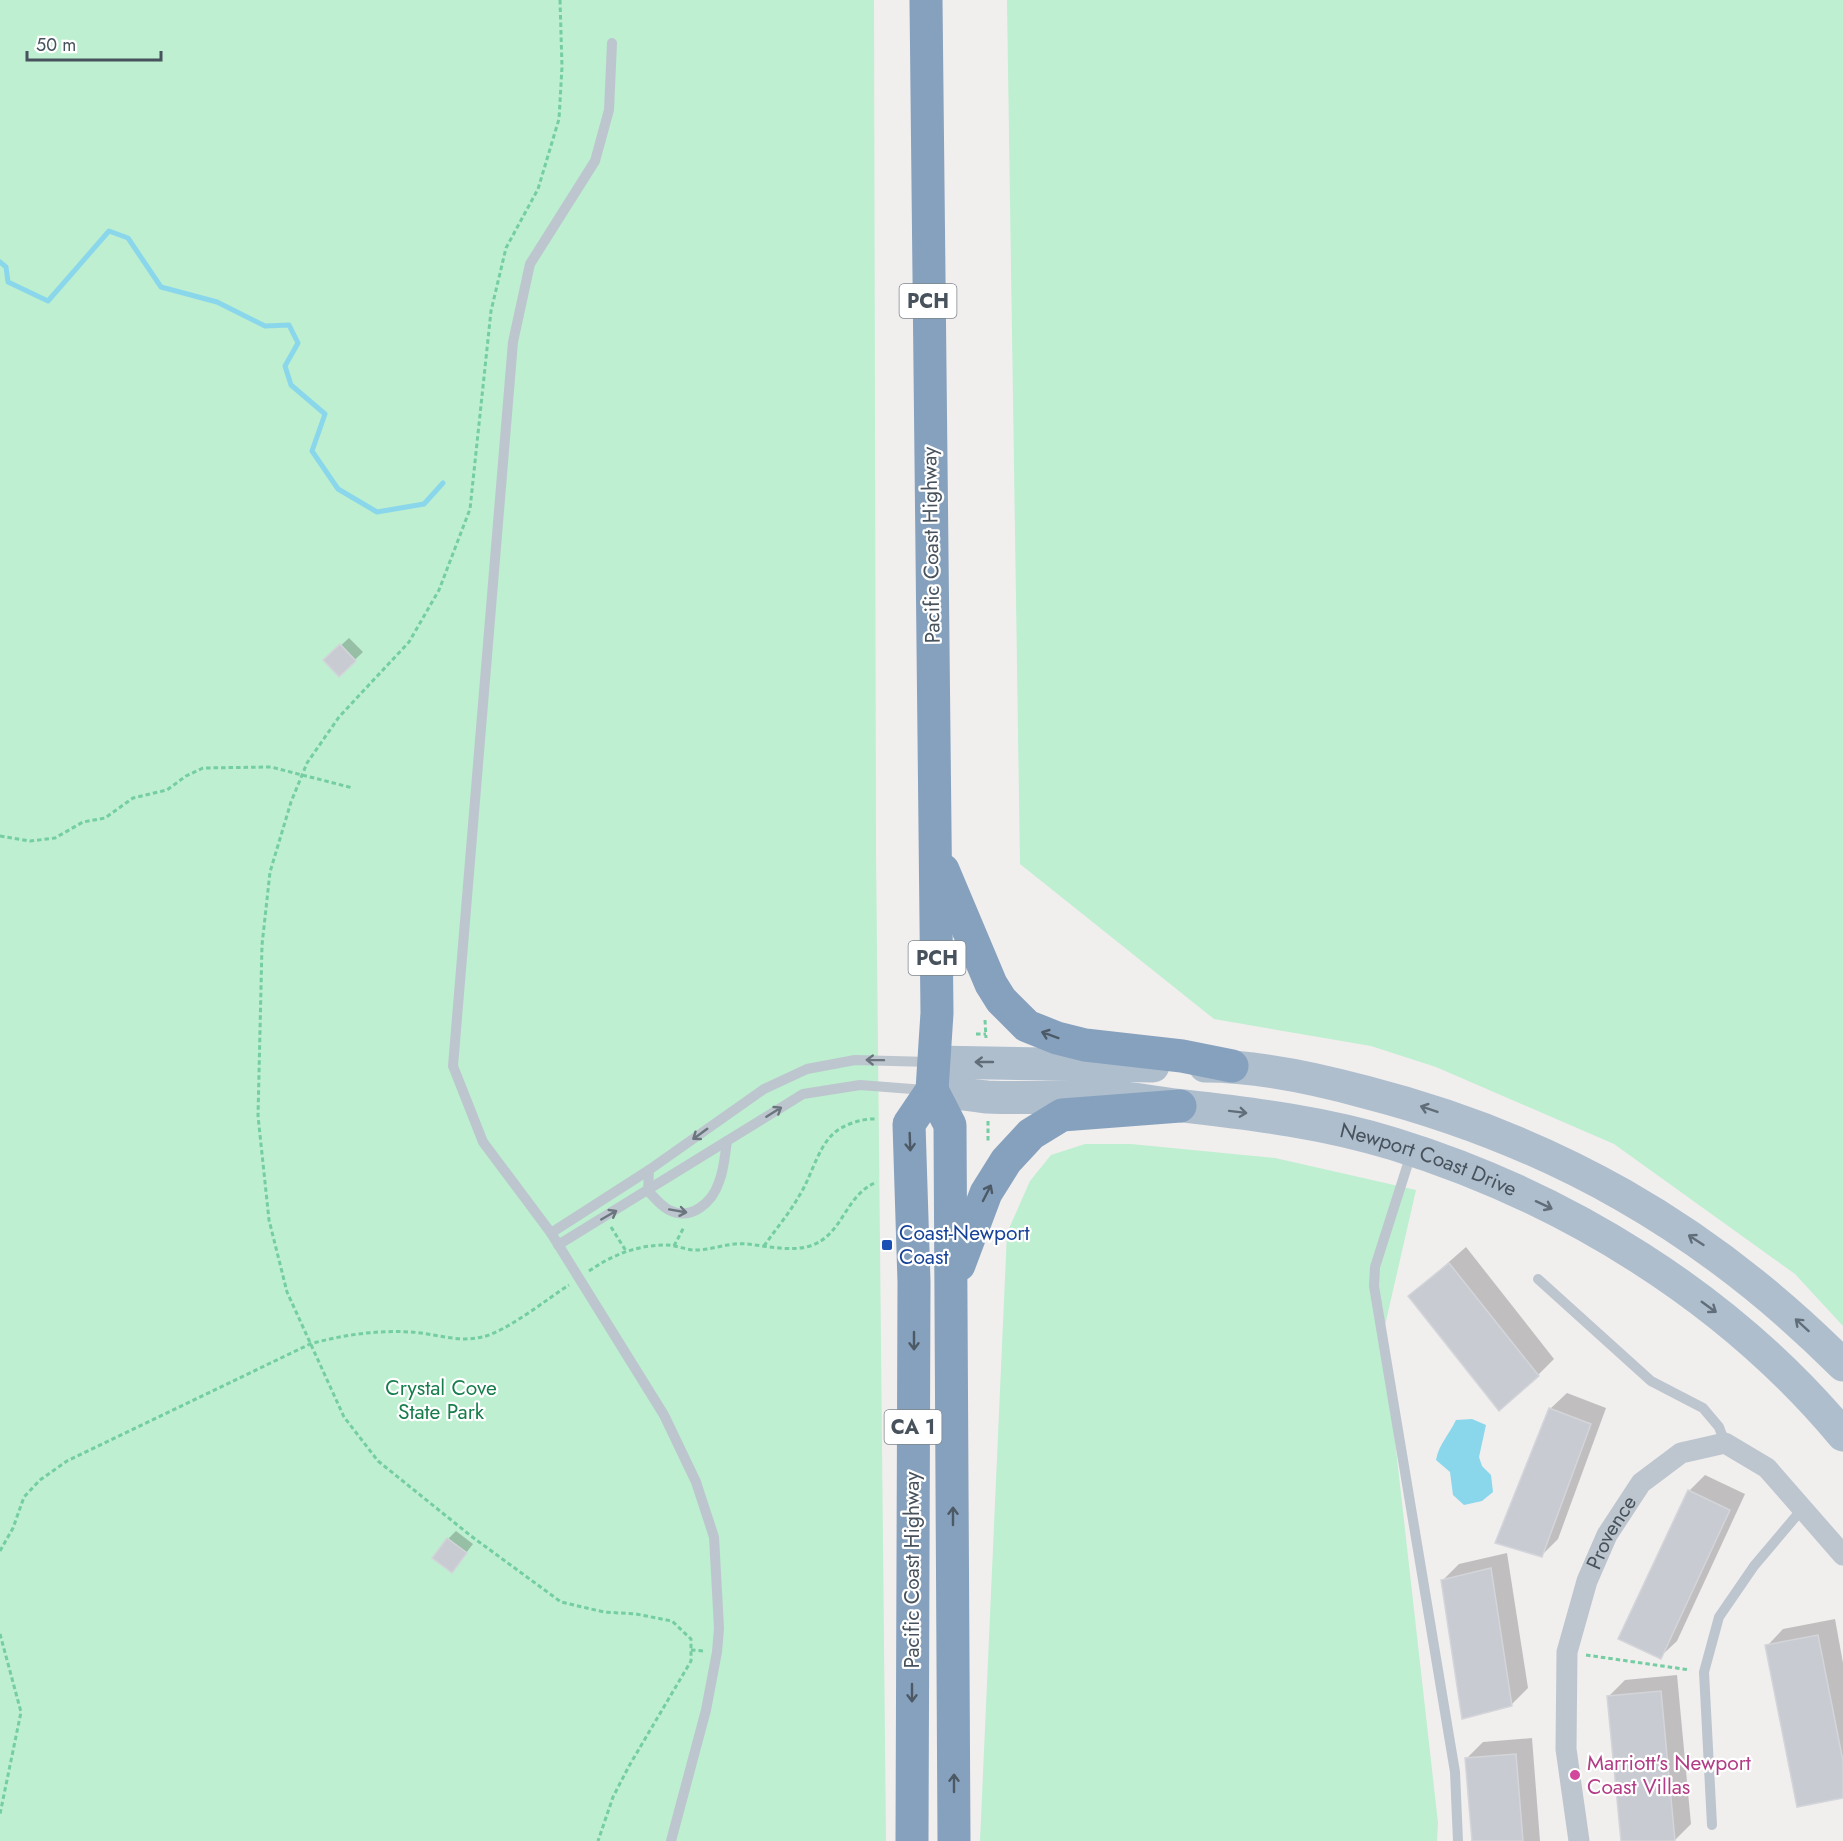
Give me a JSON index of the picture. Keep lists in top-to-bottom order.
{
  "streets": {
    "highway": ["PCH", "Pacific Coast Highway", "CA 1"],
    "main road": ["Newport Coast Drive"],
    "street": ["Provence"]
  },
  "crossings": [
    ["Pacific Coast Highway", "Newport Coast Drive"]
  ],
  "parks": ["Crystal Cove State Park"],
  "places": {
    "transit": ["Coast-Newport Coast"],
    "other": ["Marriott's Newport Coast Villas"]
  },
  "scale_bar": "50 m"
}
